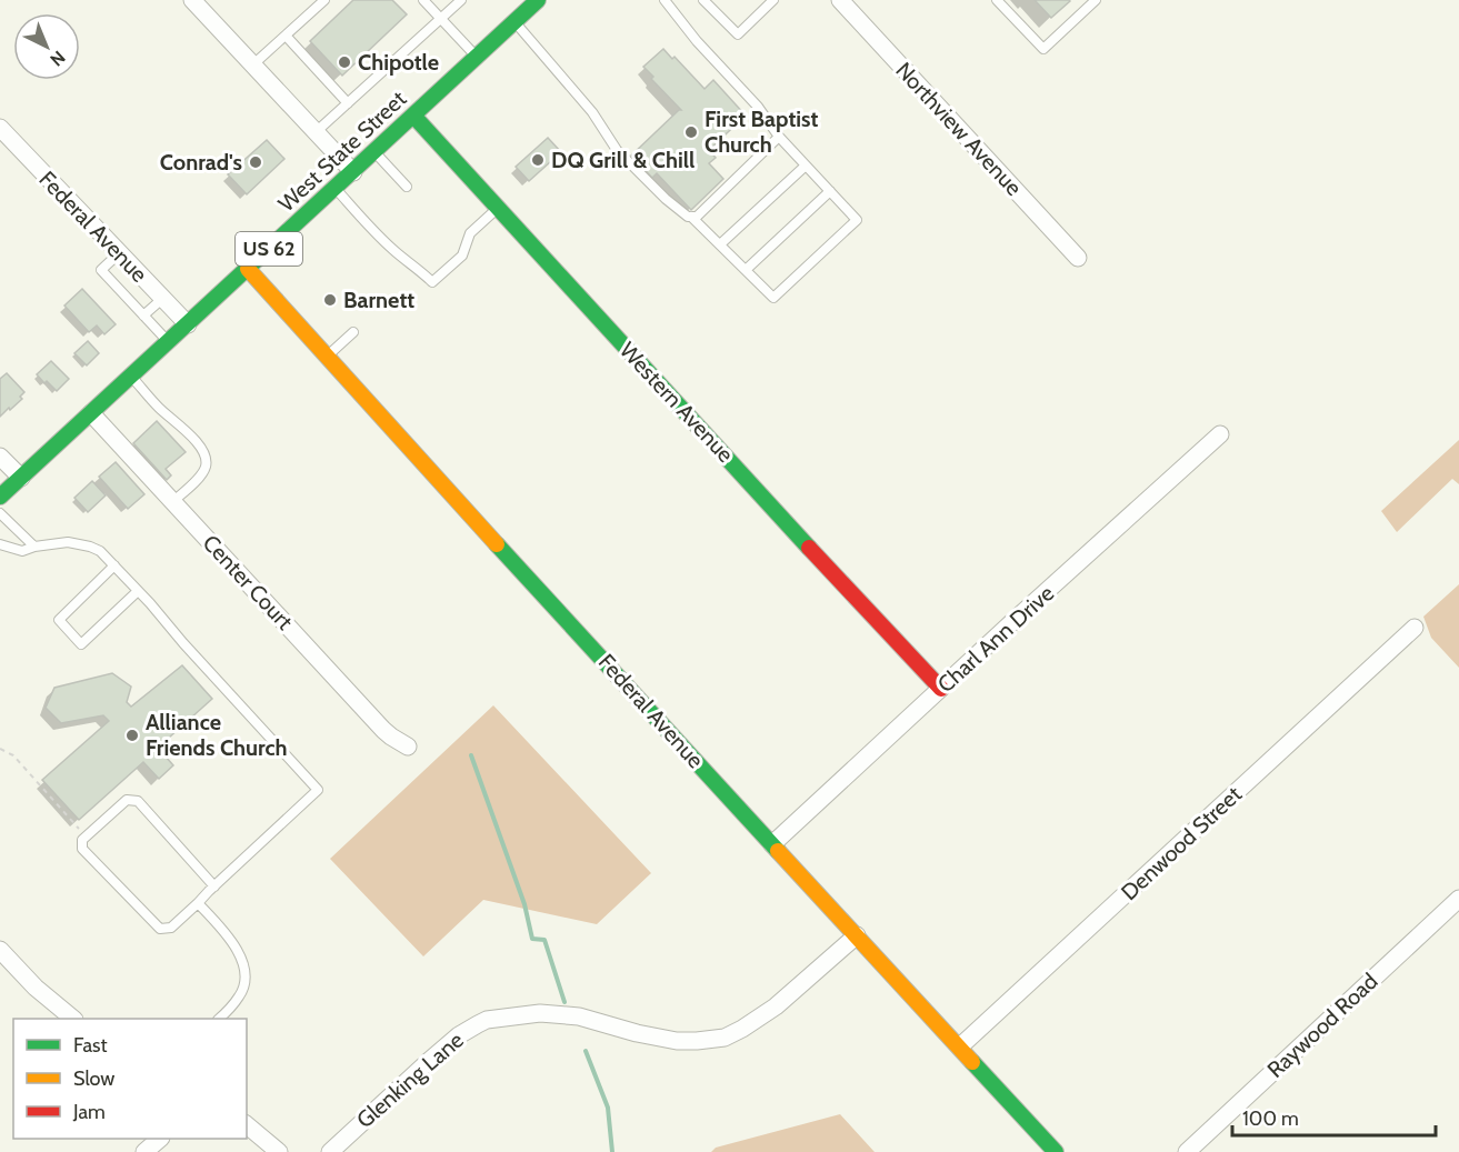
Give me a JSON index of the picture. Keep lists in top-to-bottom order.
{
  "streets": {
    "main road": [
      "West State Street",
      "Federal Avenue",
      "US 62",
      "Western Avenue"
    ],
    "street": [
      "Northview Avenue",
      "Center Court",
      "Charl Ann Drive",
      "Denwood Street",
      "Raywood Road",
      "Glenking Lane"
    ]
  },
  "crossings": [
    ["West State Street", "Federal Avenue"],
    ["West State Street", "Western Avenue"],
    ["West State Street", "Center Court"],
    ["Federal Avenue", "Charl Ann Drive"],
    ["Federal Avenue", "Denwood Street"],
    ["Federal Avenue", "Glenking Lane"],
    ["Western Avenue", "Charl Ann Drive"]
  ],
  "places": [
    "Chipotle",
    "First Baptist Church",
    "DQ Grill & Chill",
    "Conrad's",
    "Barnett",
    "Alliance Friends Church"
  ],
  "legend": ["Fast", "Slow", "Jam"],
  "scale_bar": "100 m",
  "north": "bottom right"
}
